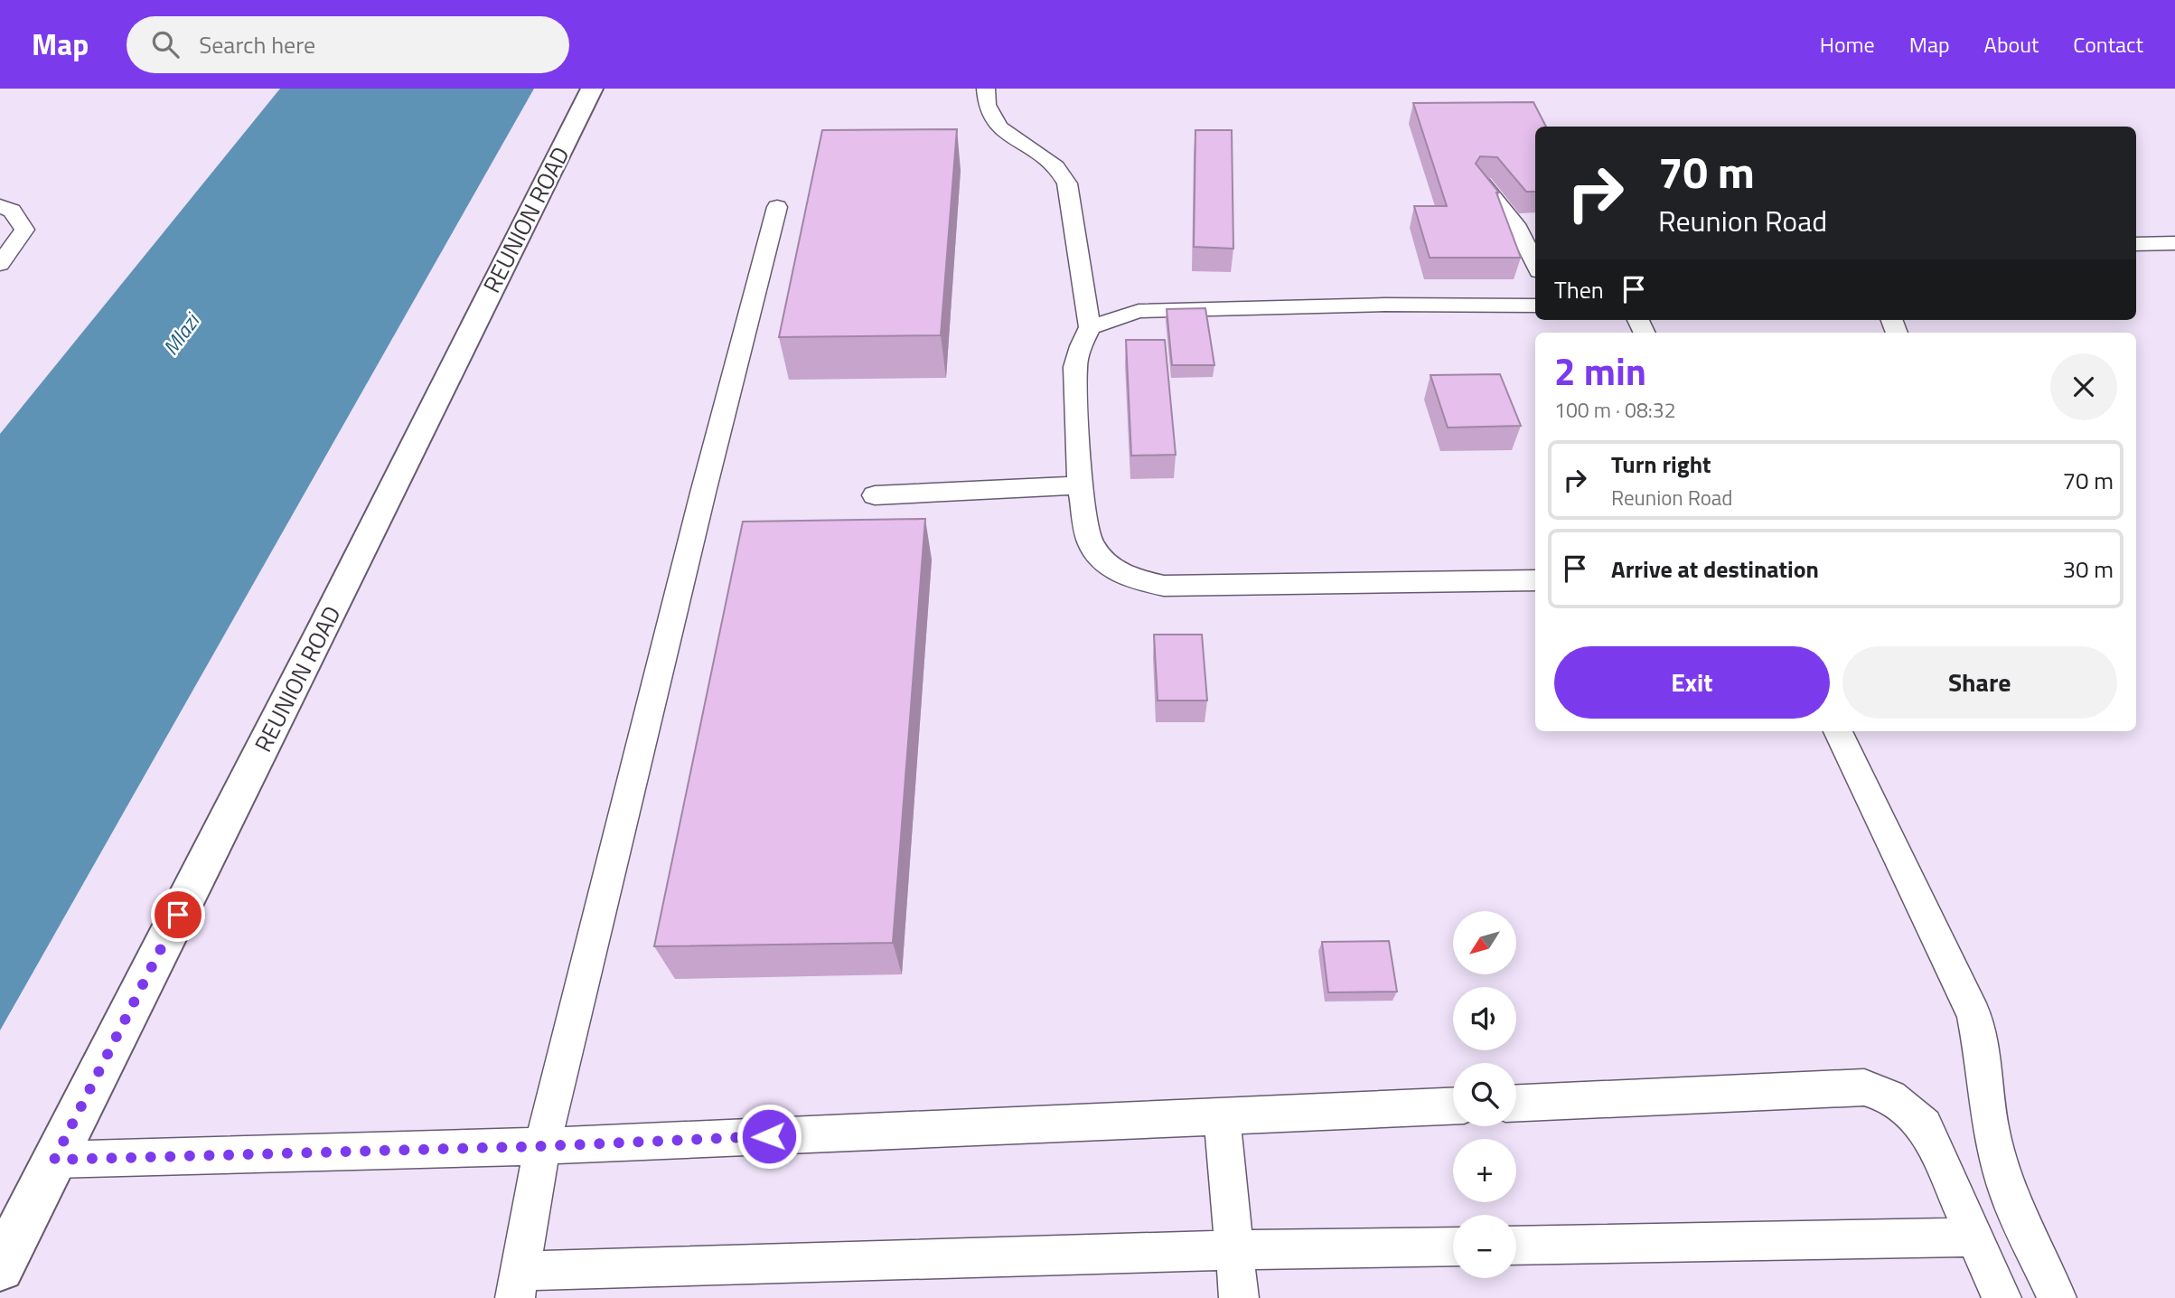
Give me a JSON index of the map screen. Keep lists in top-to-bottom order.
{
  "streets": {
    "street": ["REUNION ROAD"]
  },
  "water": ["Mlazi"],
  "north": "bottom left",
  "page": {
    "header": "Map",
    "search": "Search here",
    "nav": [
      "Home",
      "Map",
      "About",
      "Contact"
    ],
    "turn": ["70 m", "Reunion Road"],
    "then": "Then",
    "heading": ["2 min", "100 m · 08:32"],
    "list": [
      {
        "name": "Turn right",
        "note": "Reunion Road",
        "value": "70 m"
      },
      {
        "name": "Arrive at destination",
        "value": "30 m"
      }
    ],
    "buttons": ["Exit", "Share"],
    "map_buttons": ["+", "−"]
  }
}
